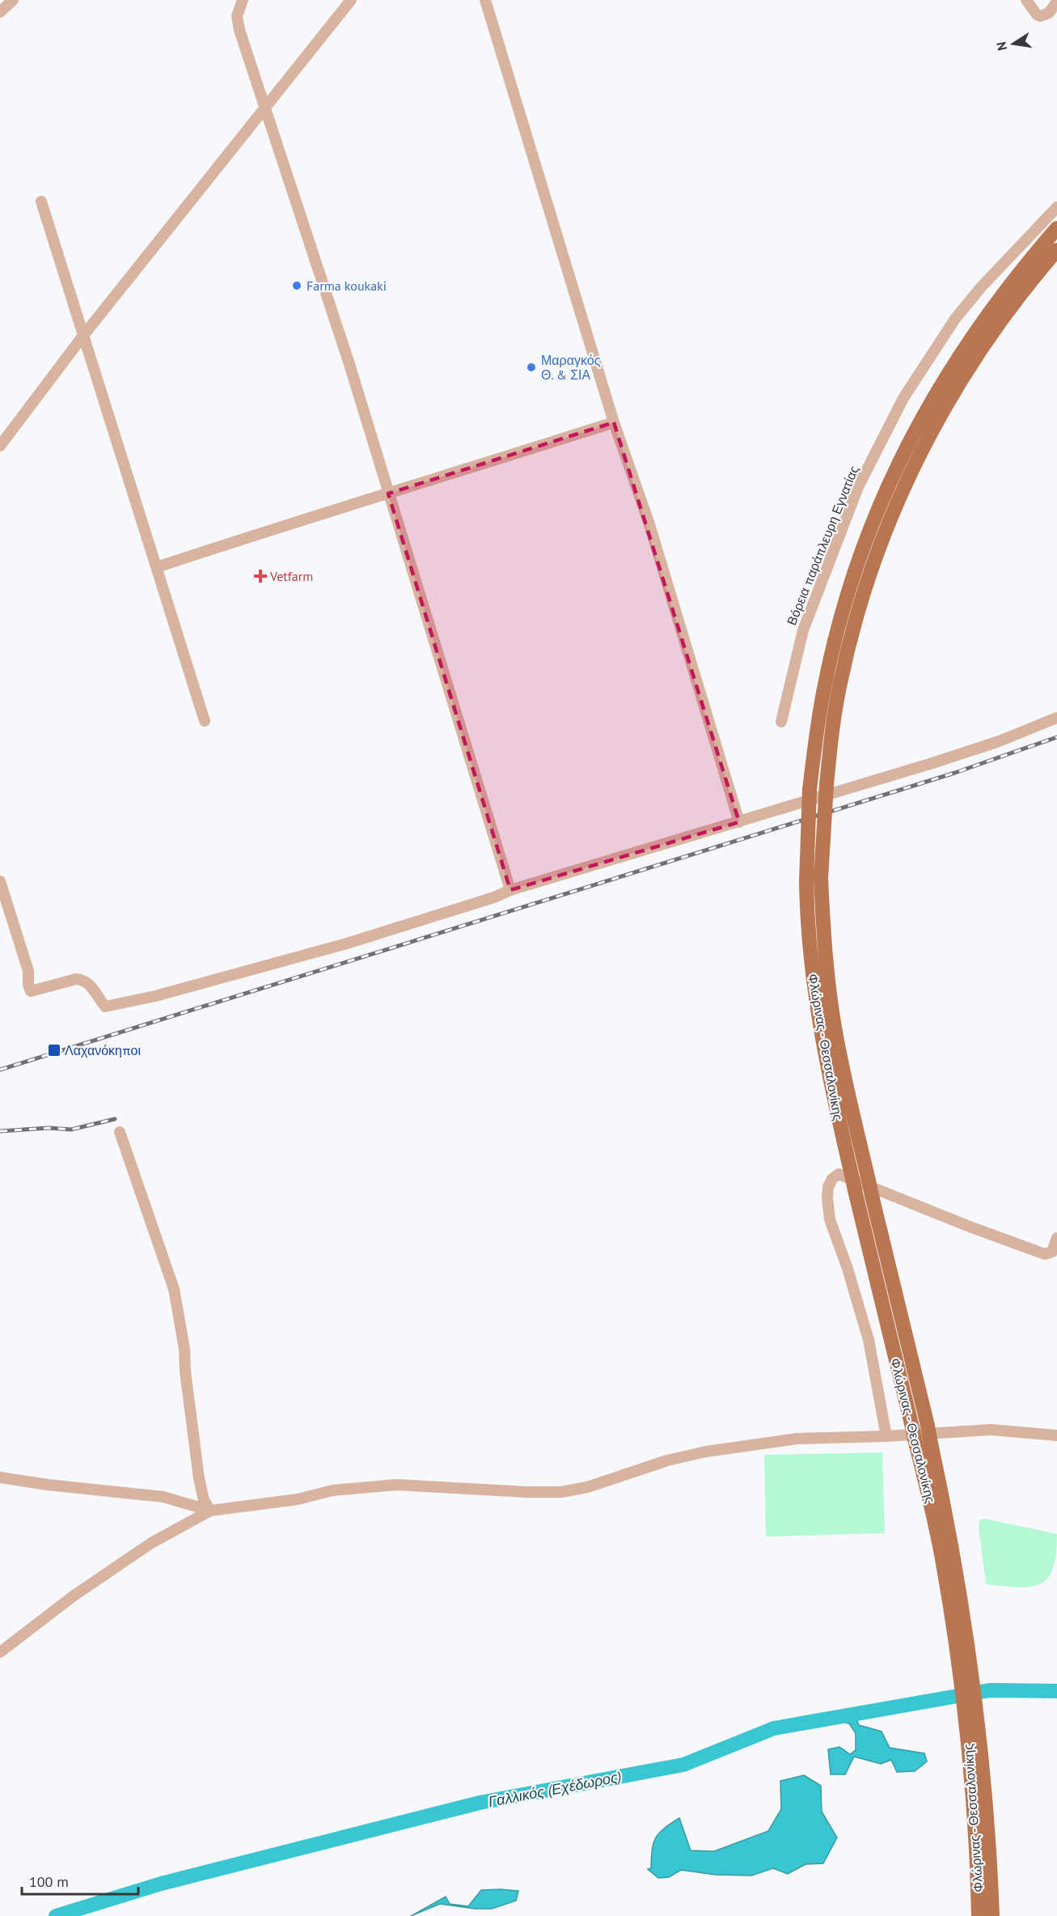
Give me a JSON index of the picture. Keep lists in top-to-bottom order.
{
  "streets": {
    "main road": ["Φλώρινας - Θεσσαλονίκης"],
    "street": ["Βόρεια παράπλευρη Εγνατίας"]
  },
  "water": ["Γαλλικός (Εχέδωρος)"],
  "places": {
    "other": ["Farma koukaki", "Μαραγκός Θ. & ΣΙΑ"],
    "health": ["Vetfarm"],
    "transit": ["Λαχανόκηποι"]
  },
  "scale_bar": "100 m",
  "north": "left"
}
